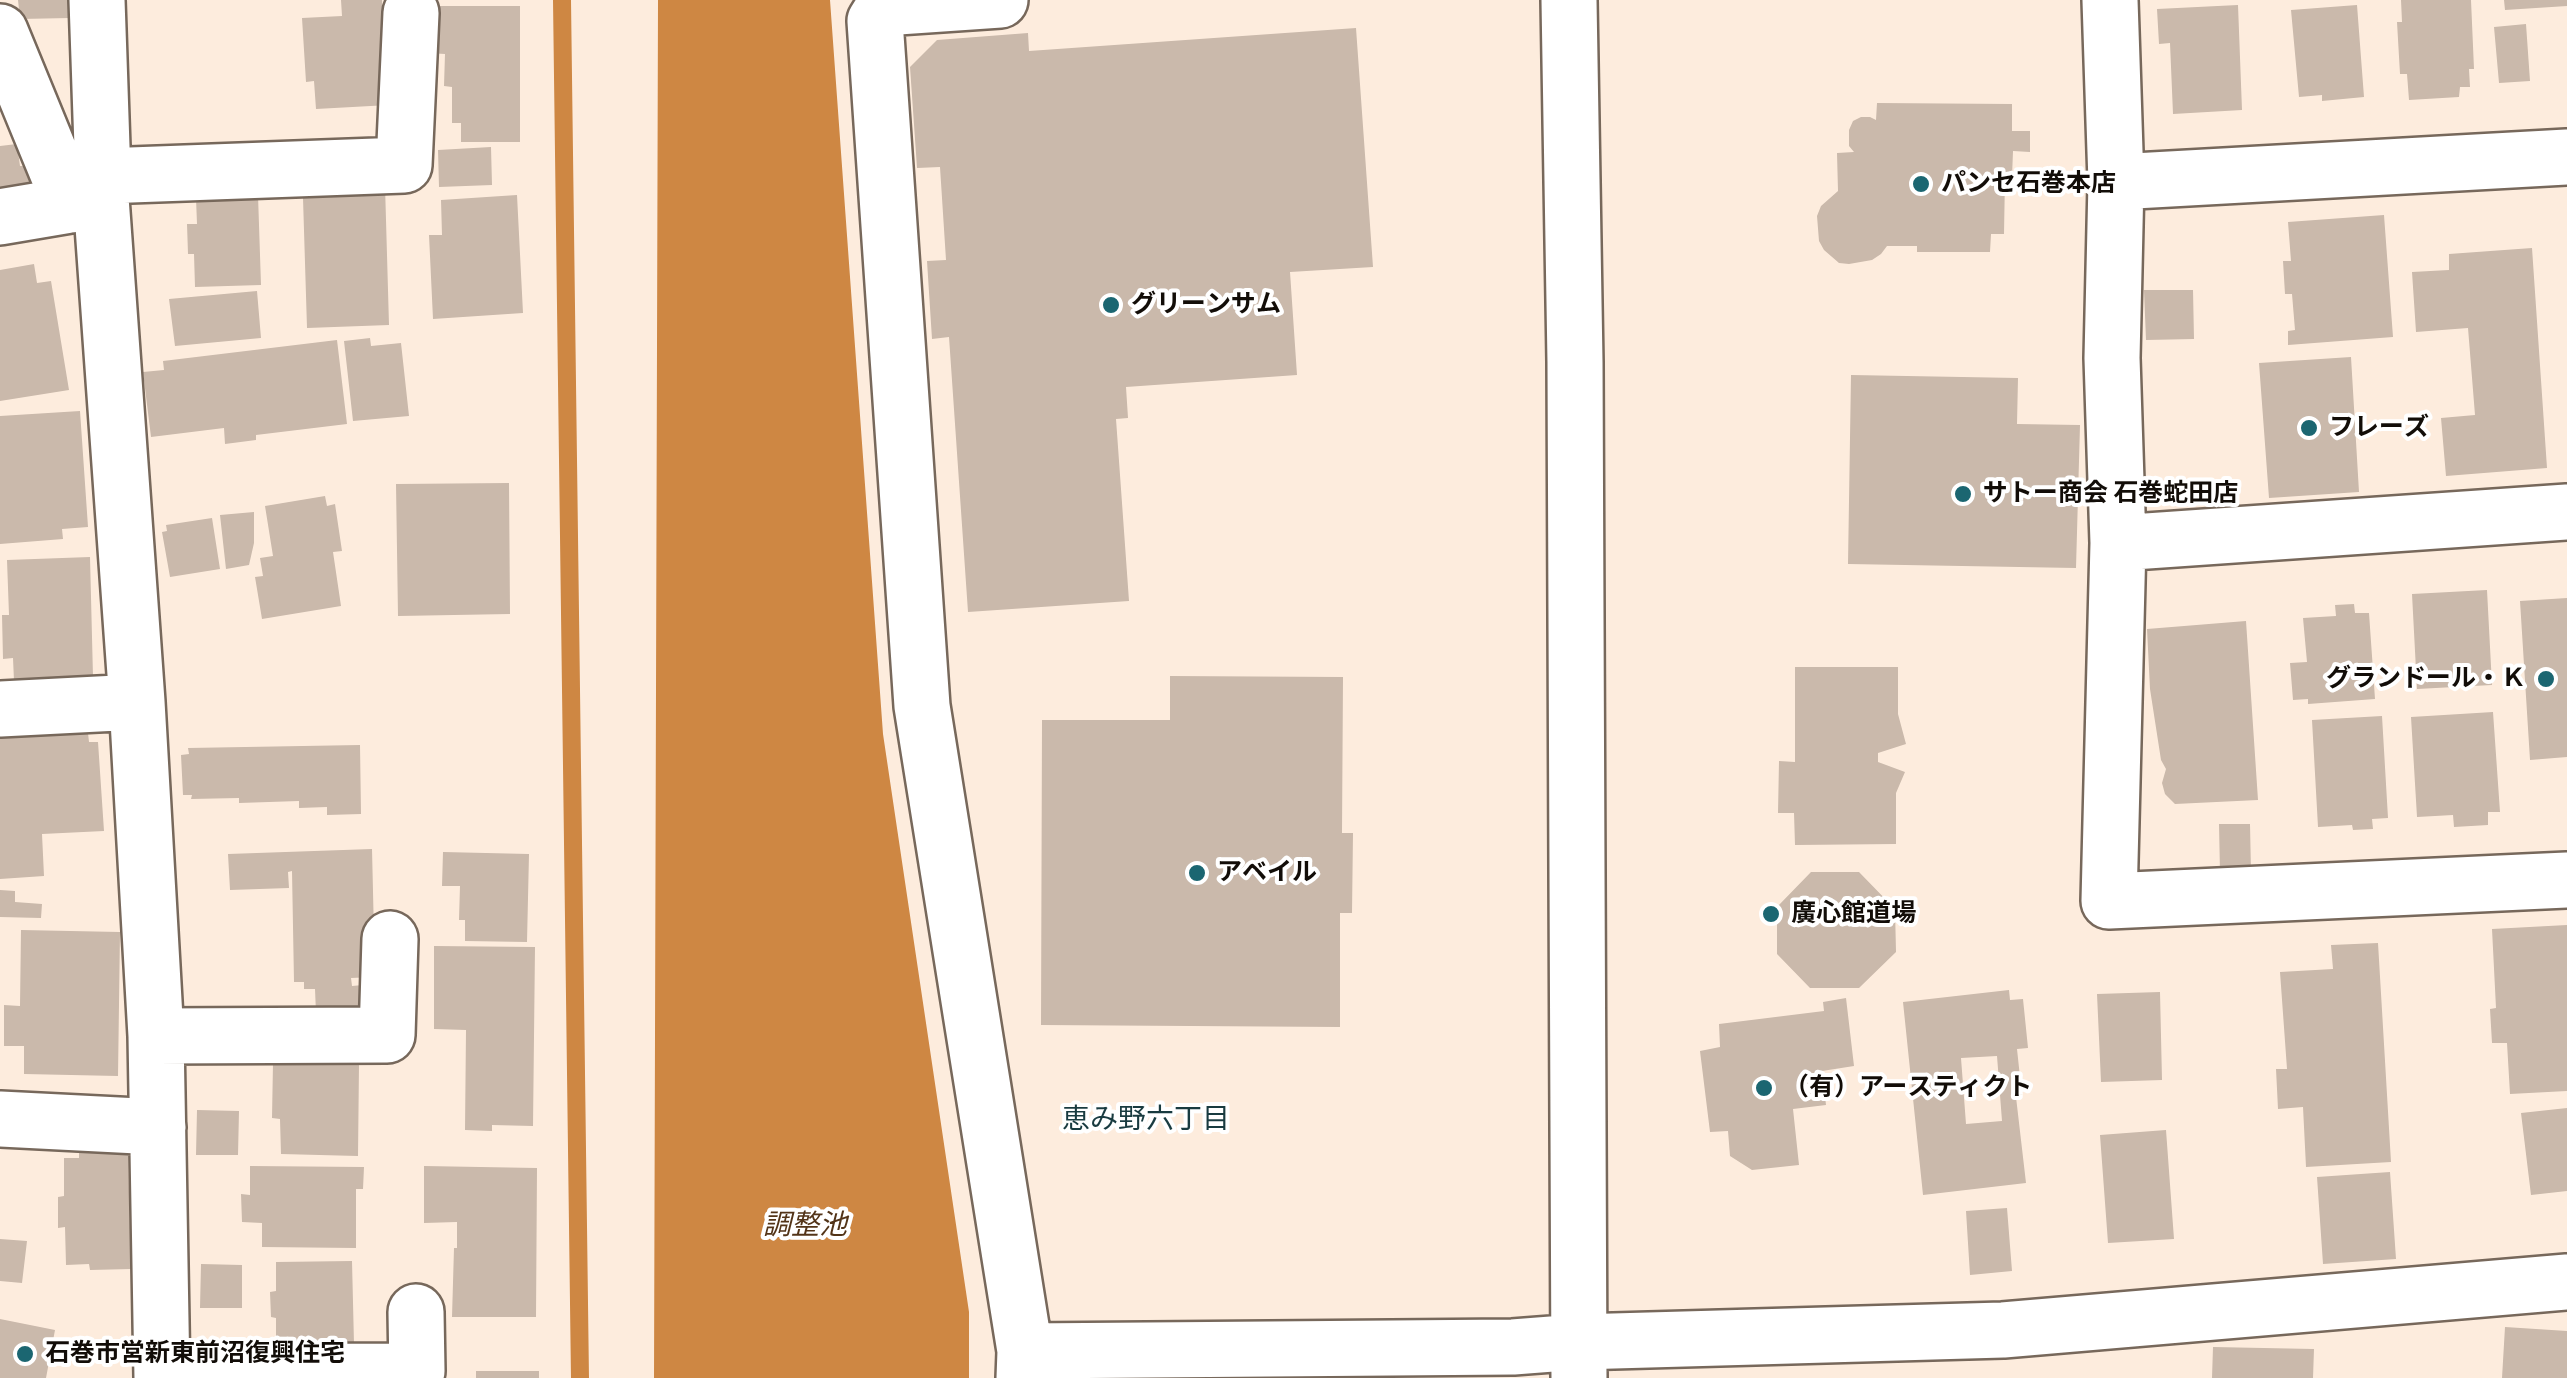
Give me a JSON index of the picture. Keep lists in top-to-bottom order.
{
  "districts": ["恵み野六丁目"],
  "water": ["調整池"],
  "places": [
    "パンセ石巻本店",
    "グリーンサム",
    "フレーズ",
    "サトー商会 石巻蛇田店",
    "グランドール・Ｋ",
    "アベイル",
    "廣心館道場",
    "（有）アースティクト",
    "石巻市営新東前沼復興住宅"
  ]
}
